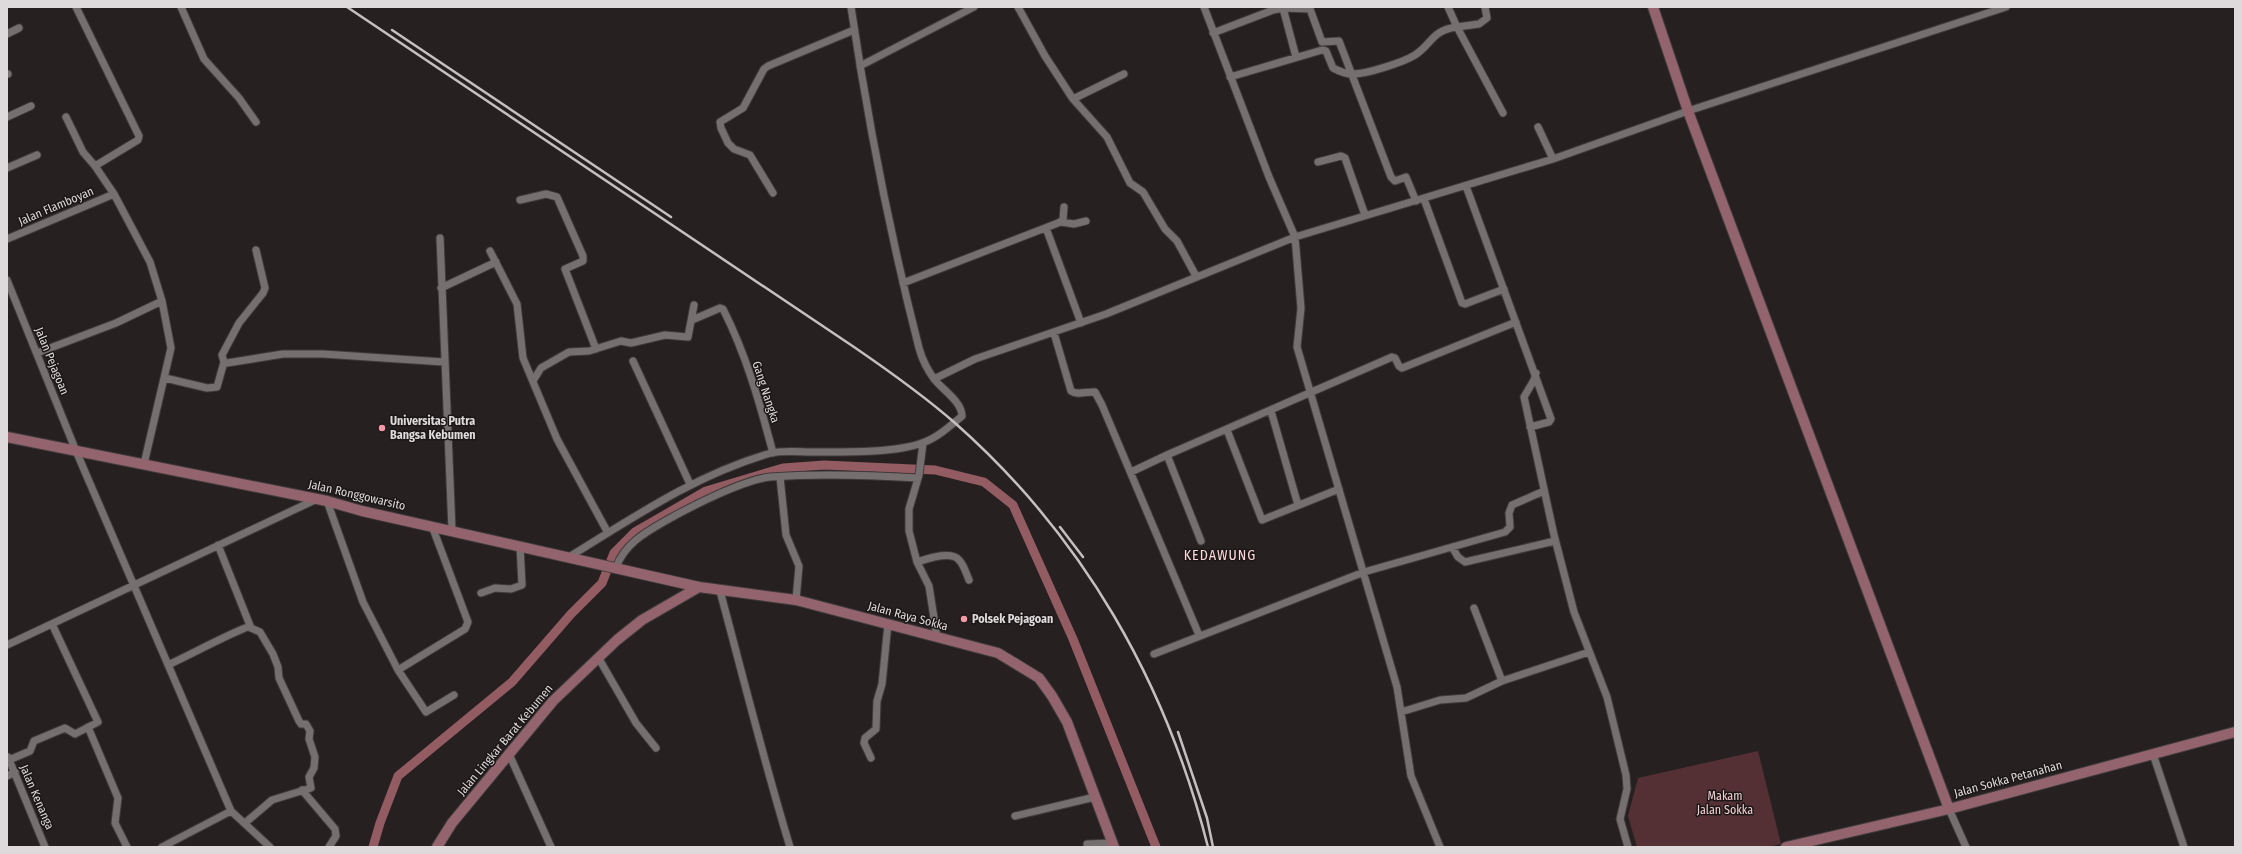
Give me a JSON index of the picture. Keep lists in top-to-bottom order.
{
  "streets": {
    "main road": [
      "Jalan Ronggowarsito",
      "Jalan Raya Sokka",
      "Jalan Lingkar Barat Kebumen",
      "Jalan Sokka Petanahan"
    ],
    "street": [
      "Jalan Flamboyan",
      "Jalan Pejagoan",
      "Gang Nangka",
      "Jalan Kenanga"
    ]
  },
  "crossings": [
    ["Jalan Pejagoan", "Jalan Ronggowarsito"],
    ["Jalan Ronggowarsito", "Jalan Raya Sokka"],
    ["Jalan Ronggowarsito", "Jalan Lingkar Barat Kebumen"],
    ["Jalan Raya Sokka", "Jalan Lingkar Barat Kebumen"]
  ],
  "districts": ["KEDAWUNG"],
  "parks": ["Makam Jalan Sokka"],
  "places": ["Universitas Putra Bangsa Kebumen", "Polsek Pejagoan"]
}
